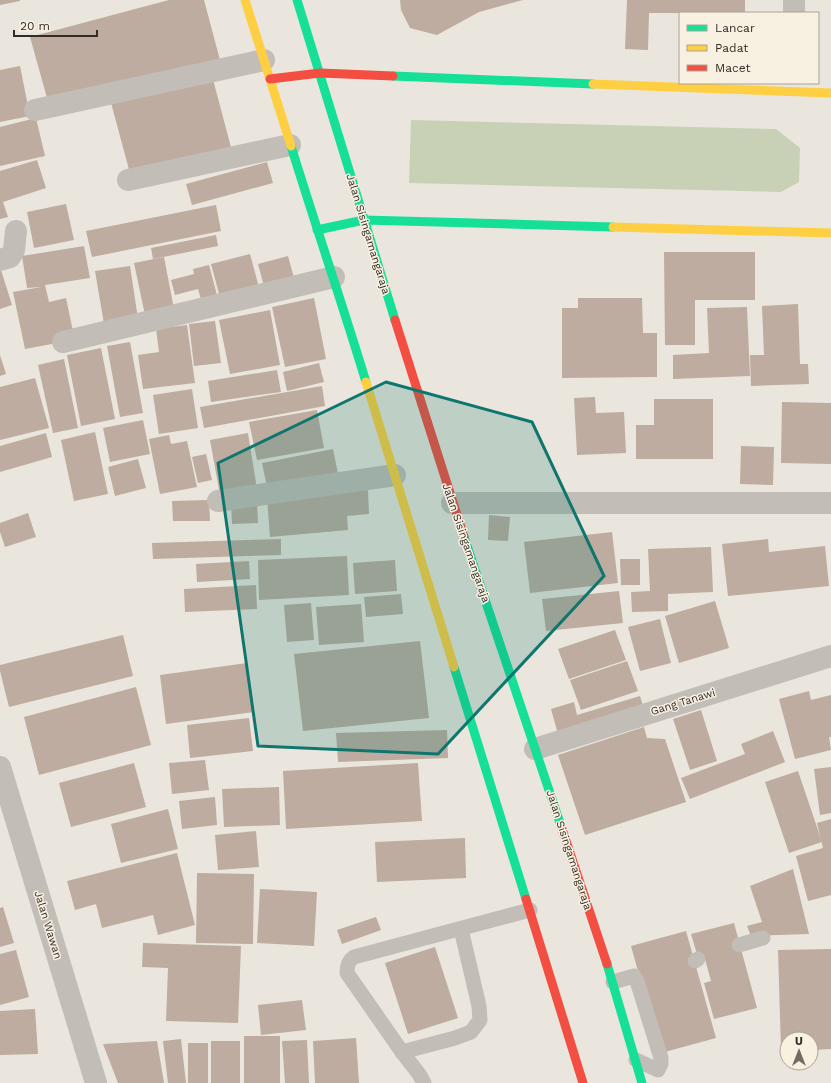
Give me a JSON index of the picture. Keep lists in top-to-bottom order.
{
  "streets": {
    "main road": ["Jalan Sisingamangaraja"],
    "street": ["Gang Tanawi", "Jalan Wawan"]
  },
  "crossings": [
    ["Jalan Sisingamangaraja", "Gang Tanawi"]
  ],
  "legend": ["Lancar", "Padat", "Macet"],
  "scale_bar": "20 m",
  "north": "top"
}
